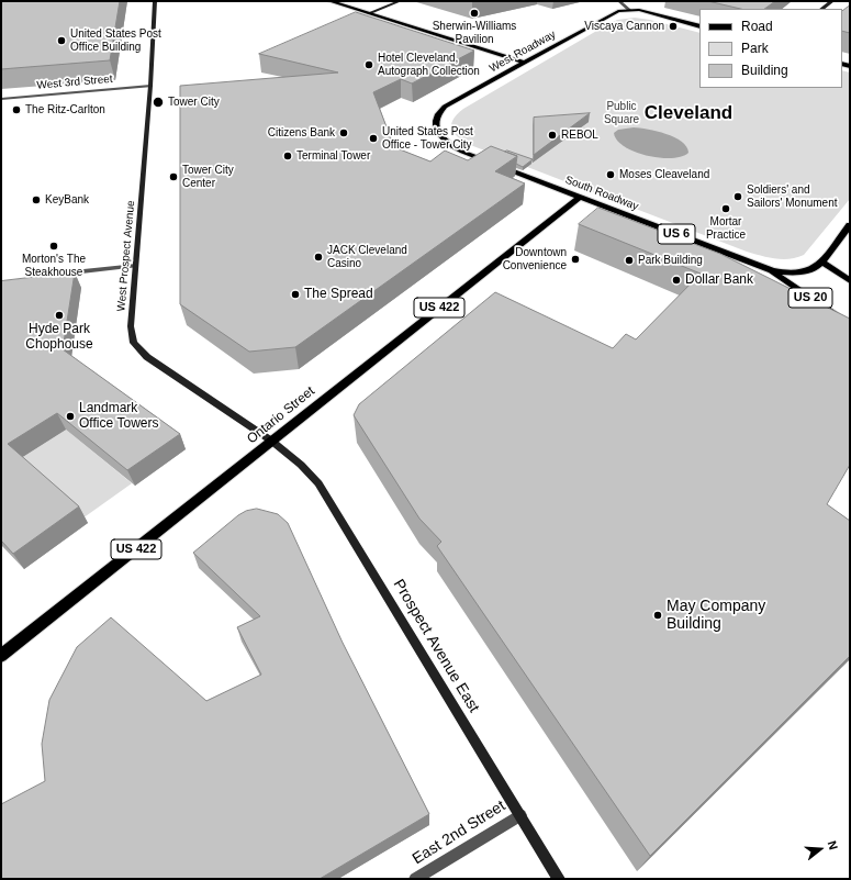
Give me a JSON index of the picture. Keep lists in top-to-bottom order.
{
  "streets": {
    "main road": [
      "West Roadway",
      "South Roadway",
      "US 6",
      "US 20",
      "US 422",
      "Ontario Street"
    ],
    "street": [
      "West 3rd Street",
      "West Prospect Avenue",
      "Prospect Avenue East",
      "East 2nd Street"
    ]
  },
  "crossings": [
    ["West Roadway", "South Roadway"],
    ["West Roadway", "US 6"],
    ["West 3rd Street", "West Prospect Avenue"],
    ["South Roadway", "US 6"],
    ["South Roadway", "US 20"],
    ["South Roadway", "Ontario Street"],
    ["US 6", "US 20"],
    ["West Prospect Avenue", "Ontario Street"],
    ["West Prospect Avenue", "Prospect Avenue East"],
    ["Ontario Street", "Prospect Avenue East"],
    ["Prospect Avenue East", "East 2nd Street"]
  ],
  "districts": ["Cleveland"],
  "parks": ["Public Square"],
  "places": [
    "Sherwin-Williams Pavilion",
    "Viscaya Cannon",
    "United States Post Office Building",
    "Hotel Cleveland, Autograph Collection",
    "Tower City",
    "The Ritz-Carlton",
    "Citizens Bank",
    "REBOL",
    "United States Post Office - Tower City",
    "Terminal Tower",
    "Moses Cleaveland",
    "Tower City Center",
    "Soldiers' and Sailors' Monument",
    "KeyBank",
    "Mortar Practice",
    "Morton's The Steakhouse",
    "JACK Cleveland Casino",
    "Downtown Convenience",
    "Park Building",
    "Dollar Bank",
    "The Spread",
    "Hyde Park Chophouse",
    "Landmark Office Towers",
    "May Company Building"
  ],
  "legend": ["Road", "Park", "Building"],
  "north": "right"
}
